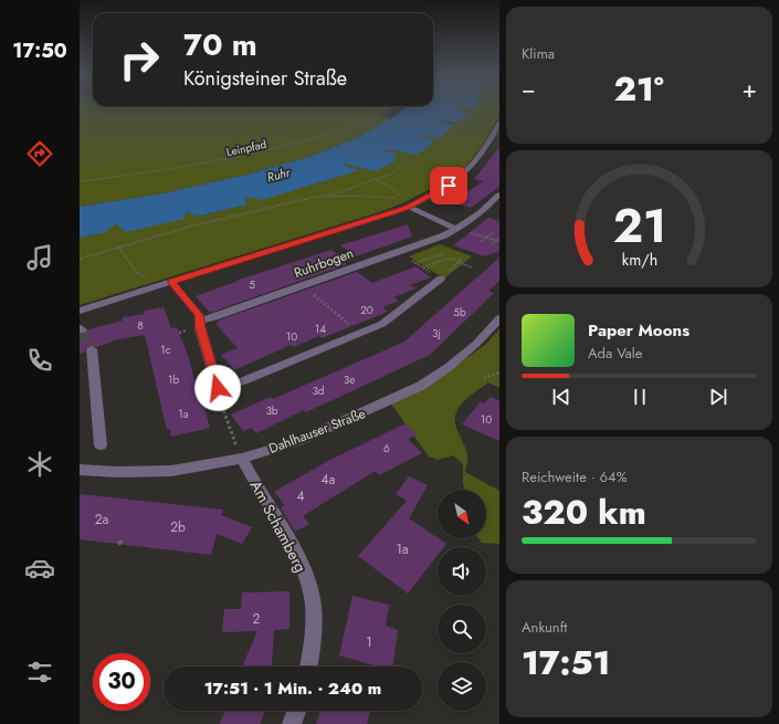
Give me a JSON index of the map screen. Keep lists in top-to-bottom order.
{
  "streets": {
    "street": ["Ruhrbogen", "Dahlhauser Straße", "Am Schamberg"],
    "path": ["Leinpfad"]
  },
  "crossings": [
    ["Dahlhauser Straße", "Am Schamberg"]
  ],
  "water": ["Ruhr"],
  "house_numbers": [
    "5",
    "20",
    "5b",
    "8",
    "14",
    "3j",
    "10",
    "1c",
    "1b",
    "3e",
    "3d",
    "3b",
    "1a",
    "10",
    "6",
    "4a",
    "4",
    "2a",
    "2b",
    "1a",
    "2",
    "1"
  ],
  "north": "bottom right",
  "page": {
    "tabs": "17:50",
    "tile": [
      "Klima",
      ["Reichweite · 64%", "320 km"],
      ["Ankunft", "17:51"]
    ],
    "turn": ["70 m", "Königsteiner Straße"],
    "heat": ["−", "21°", "+"],
    "song": ["Paper Moons", "Ada Vale"],
    "limit": "30",
    "trip": "17:51 · 1 Min. · 240 m",
    "gauge": ["21", "km/h"]
  }
}
